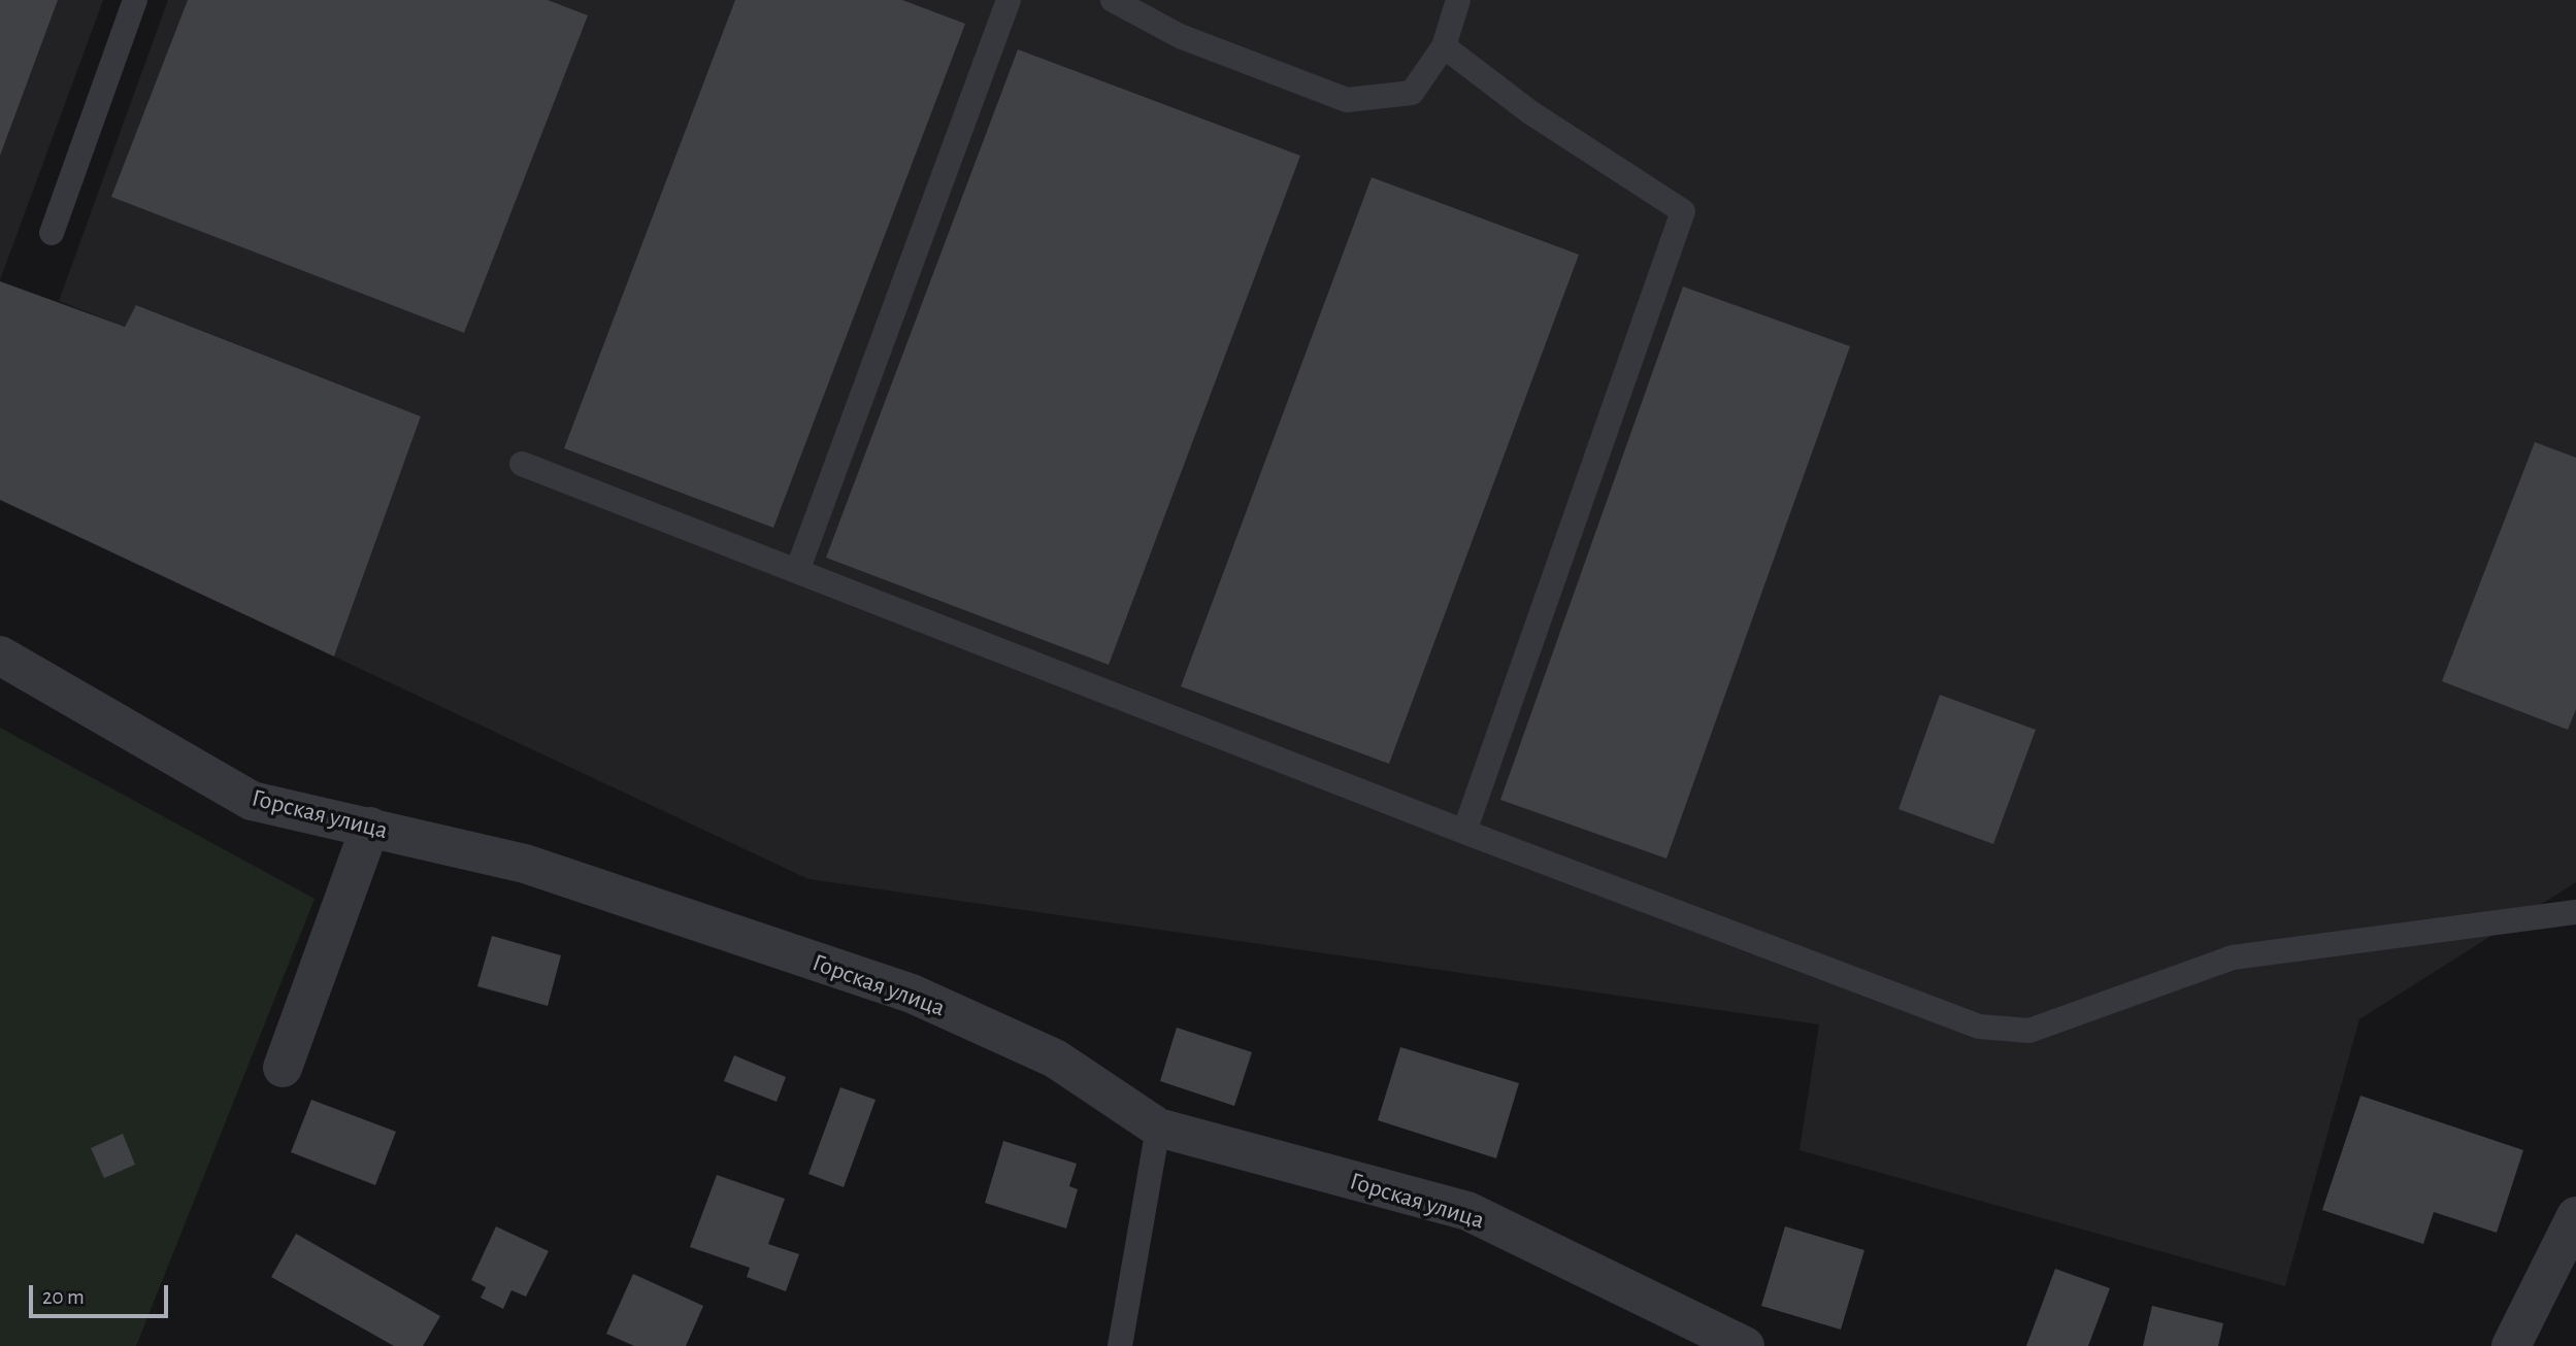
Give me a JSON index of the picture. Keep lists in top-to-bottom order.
{
  "streets": {
    "street": ["Горская улица"]
  },
  "scale_bar": "20 m"
}
